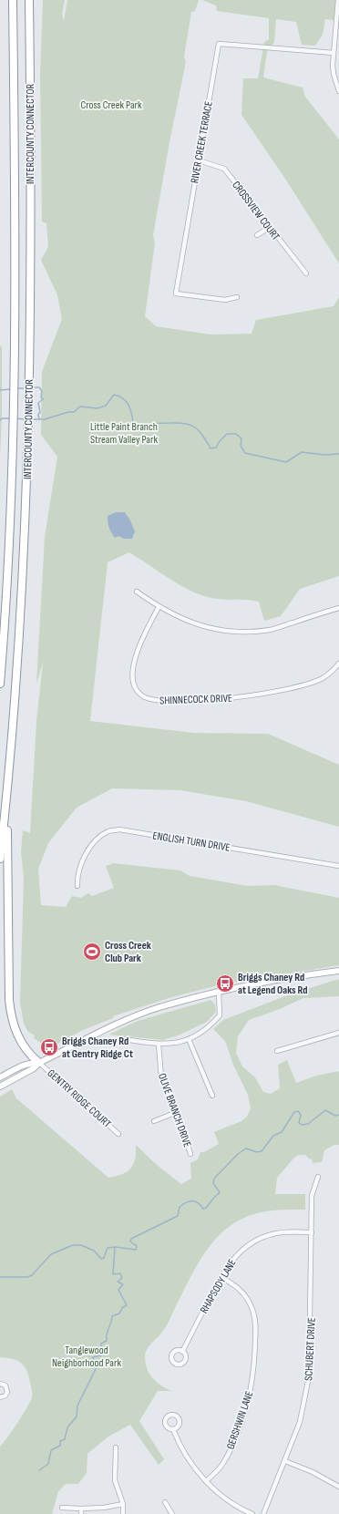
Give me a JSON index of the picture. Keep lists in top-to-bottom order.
{
  "streets": {
    "highway": ["INTERCOUNTY CONNECTOR"],
    "street": [
      "RIVER CREEK TERRACE",
      "CROSSVIEW COURT",
      "SHINNECOCK DRIVE",
      "ENGLISH TURN DRIVE",
      "GENTRY RIDGE COURT",
      "OLIVE BRANCH DRIVE",
      "RHAPSODY LANE",
      "SCHUBERT DRIVE",
      "GERSHWIN LANE"
    ]
  },
  "crossings": [
    ["RIVER CREEK TERRACE", "CROSSVIEW COURT"],
    ["RHAPSODY LANE", "SCHUBERT DRIVE"],
    ["RHAPSODY LANE", "GERSHWIN LANE"]
  ],
  "parks": ["Cross Creek Park", "Little Paint Branch Stream Valley Park", "Tanglewood Neighborhood Park"],
  "places": {
    "sports": ["Cross Creek Club Park"],
    "bus stop": ["Briggs Chaney Rd at Legend Oaks Rd", "Briggs Chaney Rd at Gentry Ridge Ct"]
  }
}
